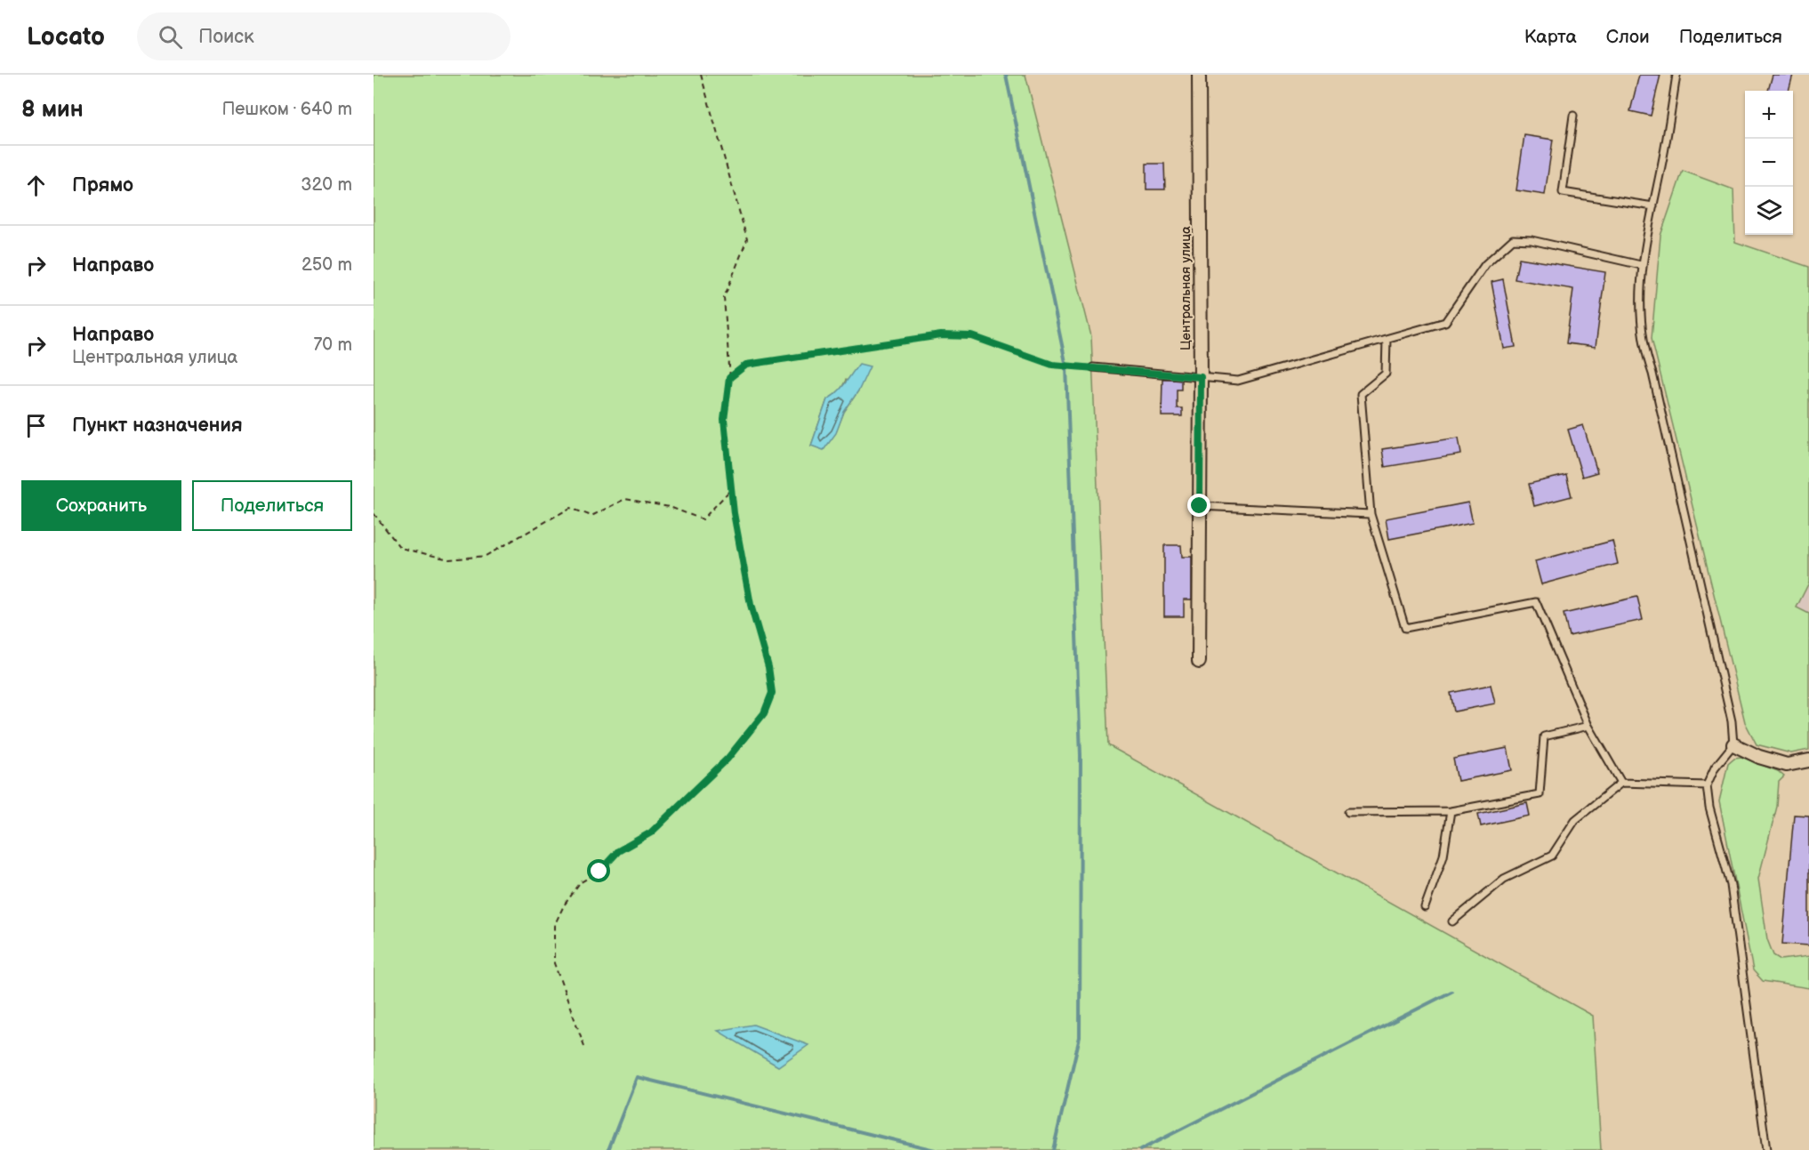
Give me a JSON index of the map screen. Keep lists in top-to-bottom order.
{
  "streets": {
    "street": ["Центральная улица"]
  },
  "page": {
    "header": "Locato",
    "search": "Поиск",
    "nav": ["Карта", "Слои", "Поделиться"],
    "heading": ["8 мин", "Пешком · 640 m"],
    "map_buttons": ["+", "−"],
    "list": [
      ["Прямо", "320 m"],
      ["Направо", "250 m"],
      ["Направо", "Центральная улица", "70 m"],
      "Пункт назначения"
    ],
    "buttons": ["Сохранить", "Поделиться"]
  }
}
